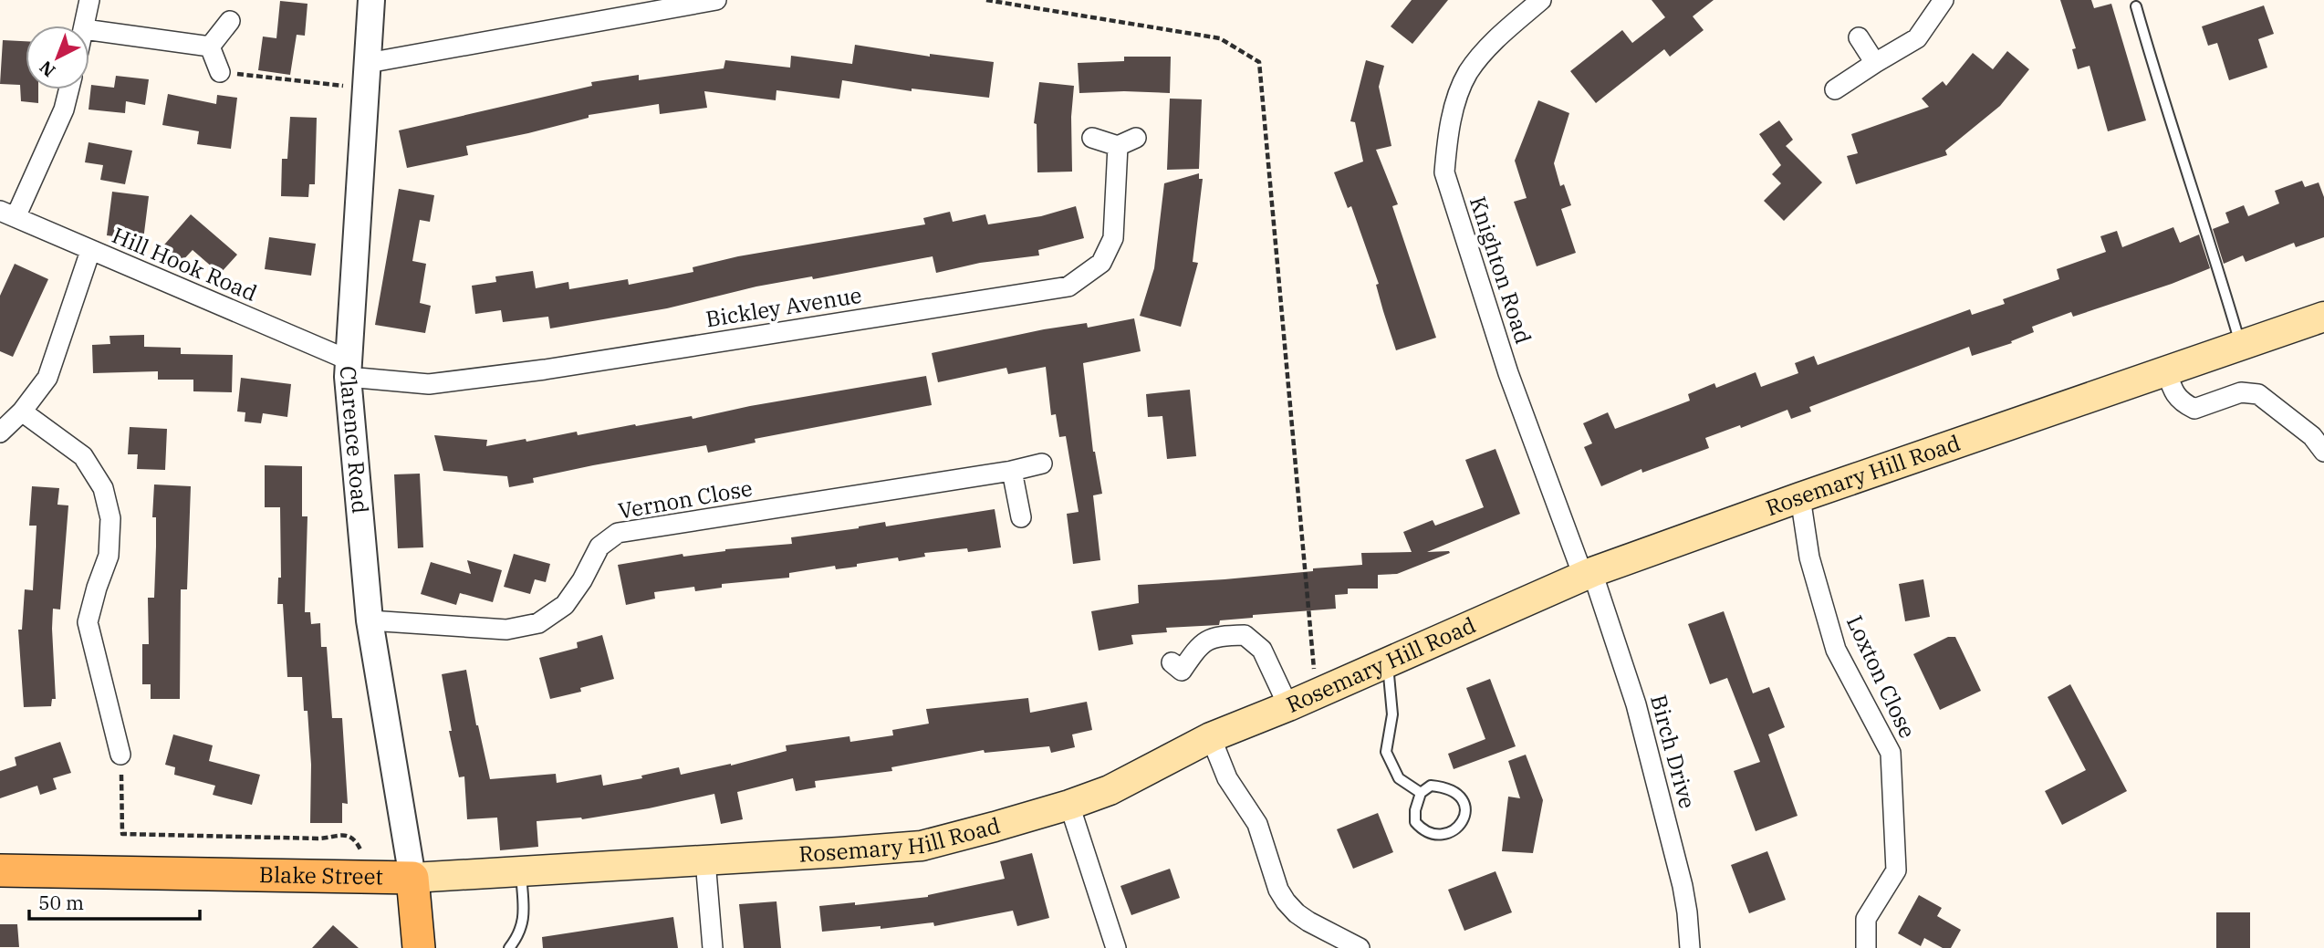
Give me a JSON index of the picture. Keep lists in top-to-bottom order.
{
  "streets": {
    "main road": ["Rosemary Hill Road", "Blake Street"],
    "street": [
      "Hill Hook Road",
      "Knighton Road",
      "Bickley Avenue",
      "Clarence Road",
      "Vernon Close",
      "Loxton Close",
      "Birch Drive"
    ]
  },
  "crossings": [
    ["Hill Hook Road", "Bickley Avenue"],
    ["Hill Hook Road", "Clarence Road"],
    ["Knighton Road", "Rosemary Hill Road"],
    ["Knighton Road", "Birch Drive"],
    ["Bickley Avenue", "Clarence Road"],
    ["Clarence Road", "Rosemary Hill Road"],
    ["Clarence Road", "Vernon Close"],
    ["Clarence Road", "Blake Street"],
    ["Rosemary Hill Road", "Loxton Close"],
    ["Rosemary Hill Road", "Birch Drive"],
    ["Rosemary Hill Road", "Blake Street"]
  ],
  "scale_bar": "50 m",
  "north": "bottom left"
}
